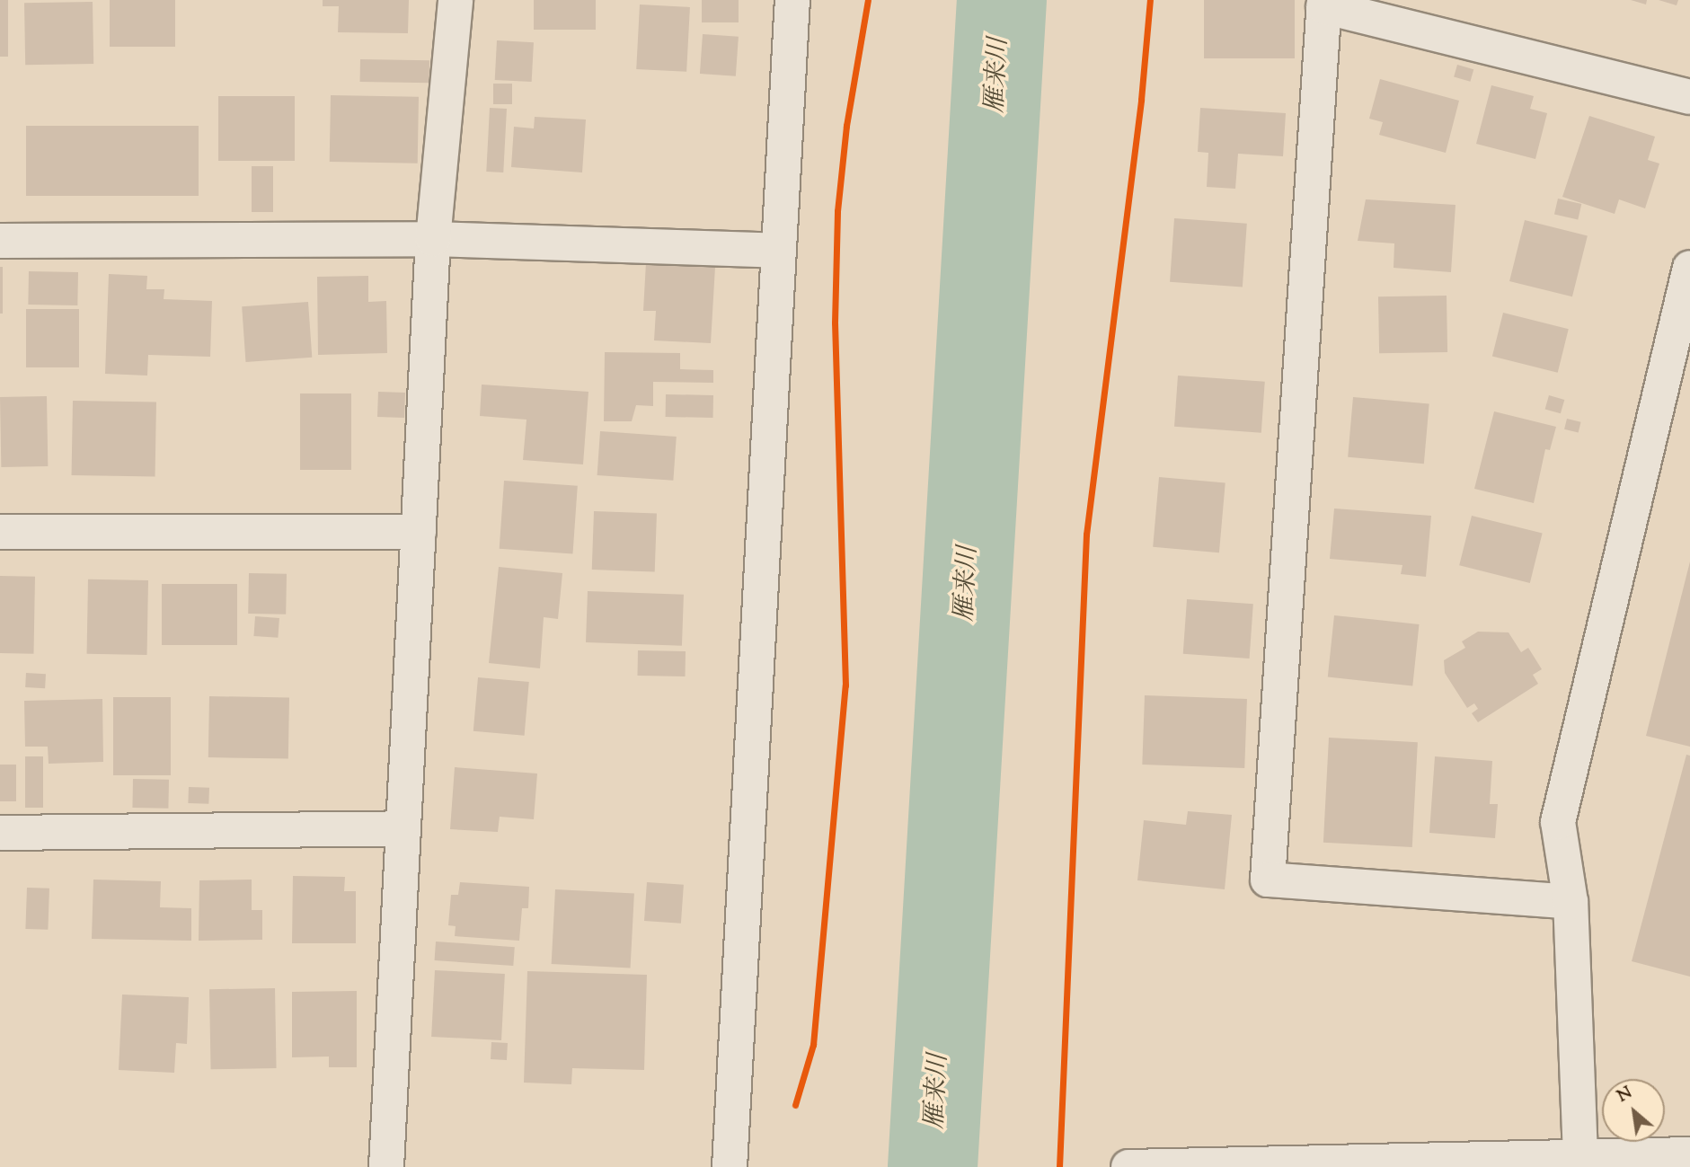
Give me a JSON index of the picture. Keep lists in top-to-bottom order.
{
  "water": ["雁来川"],
  "north": "top left"
}
